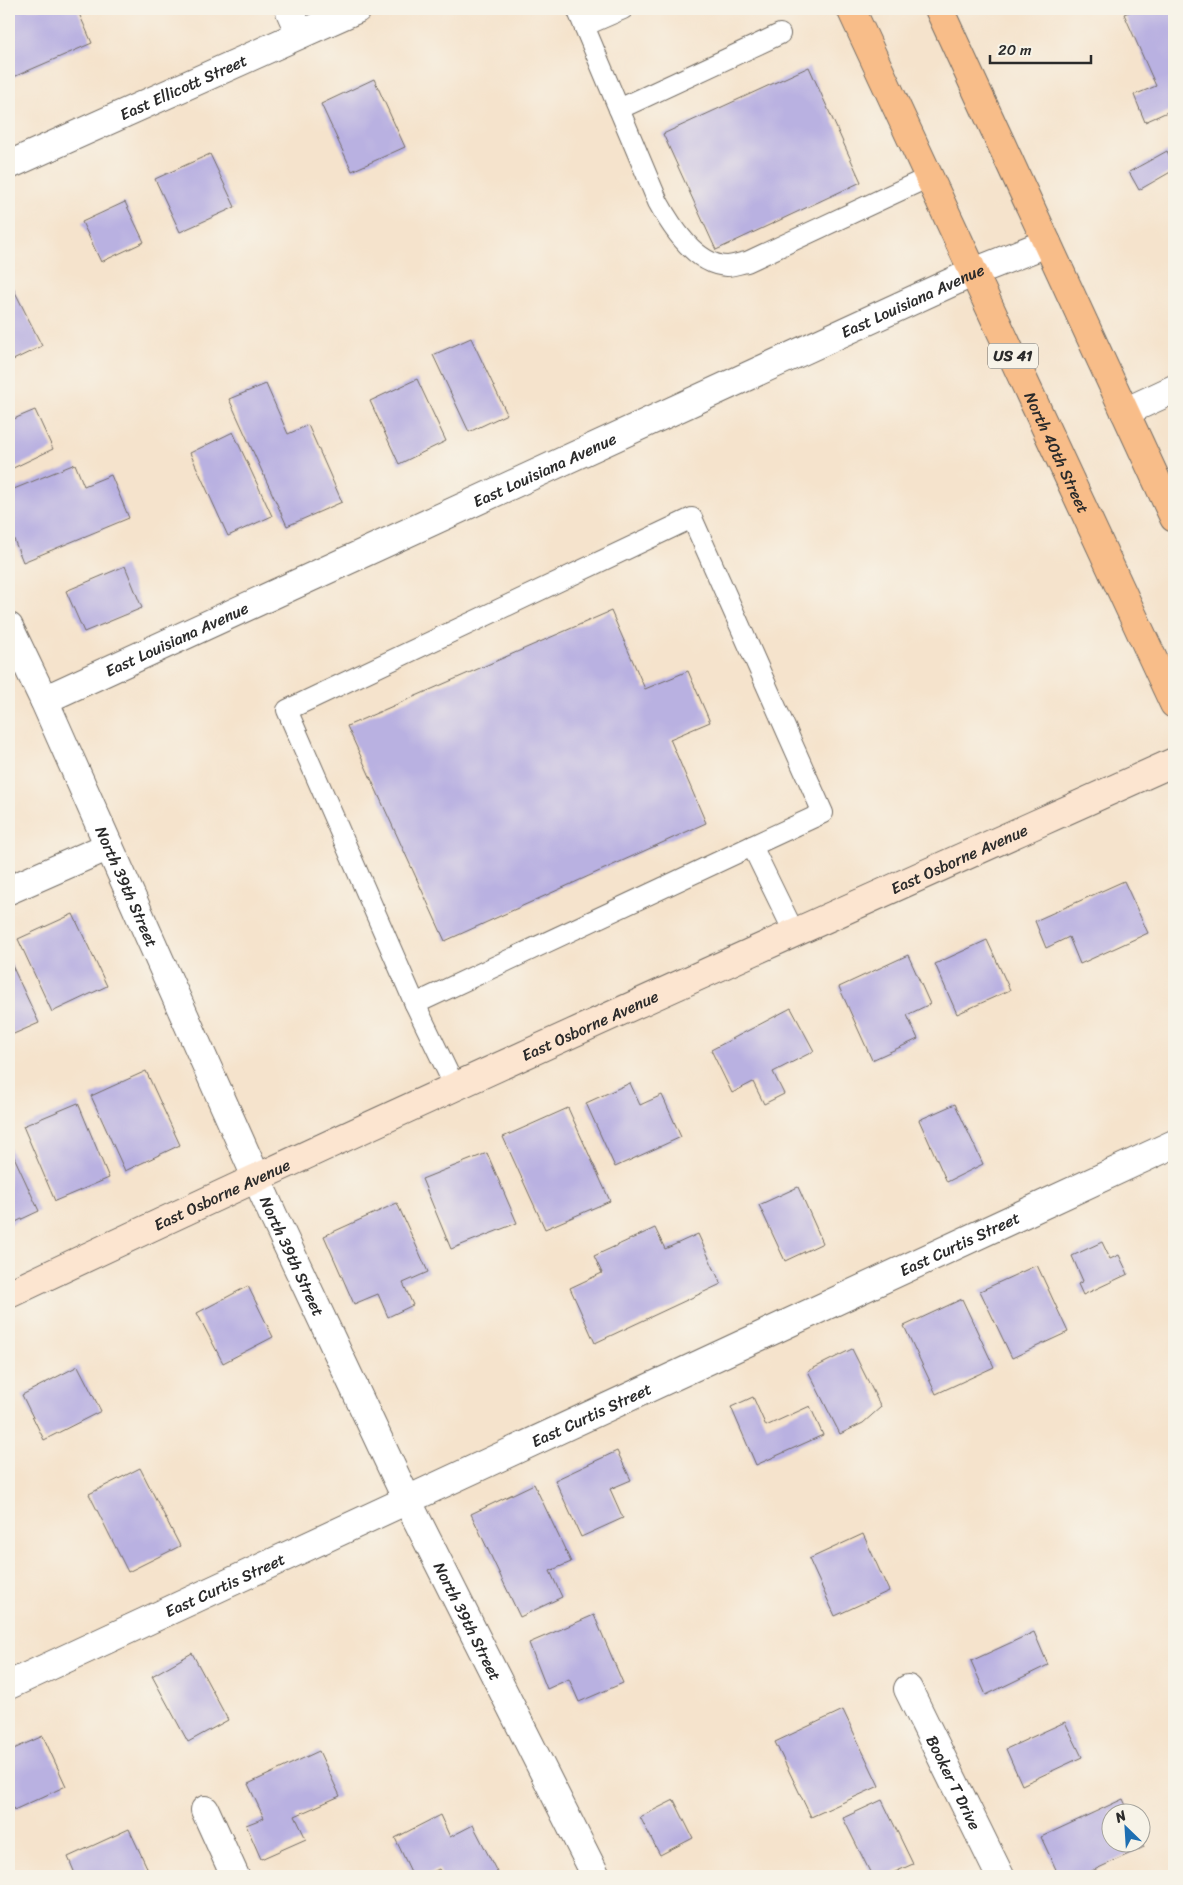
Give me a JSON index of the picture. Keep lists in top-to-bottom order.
{
  "streets": {
    "main road": ["US 41", "North 40th Street"],
    "street": [
      "East Ellicott Street",
      "East Louisiana Avenue",
      "East Osborne Avenue",
      "North 39th Street",
      "East Curtis Street",
      "Booker T Drive"
    ]
  },
  "crossings": [
    ["East Louisiana Avenue", "North 40th Street"],
    ["East Louisiana Avenue", "North 39th Street"],
    ["East Osborne Avenue", "North 39th Street"],
    ["North 39th Street", "East Curtis Street"]
  ],
  "scale_bar": "20 m",
  "north": "top left"
}
